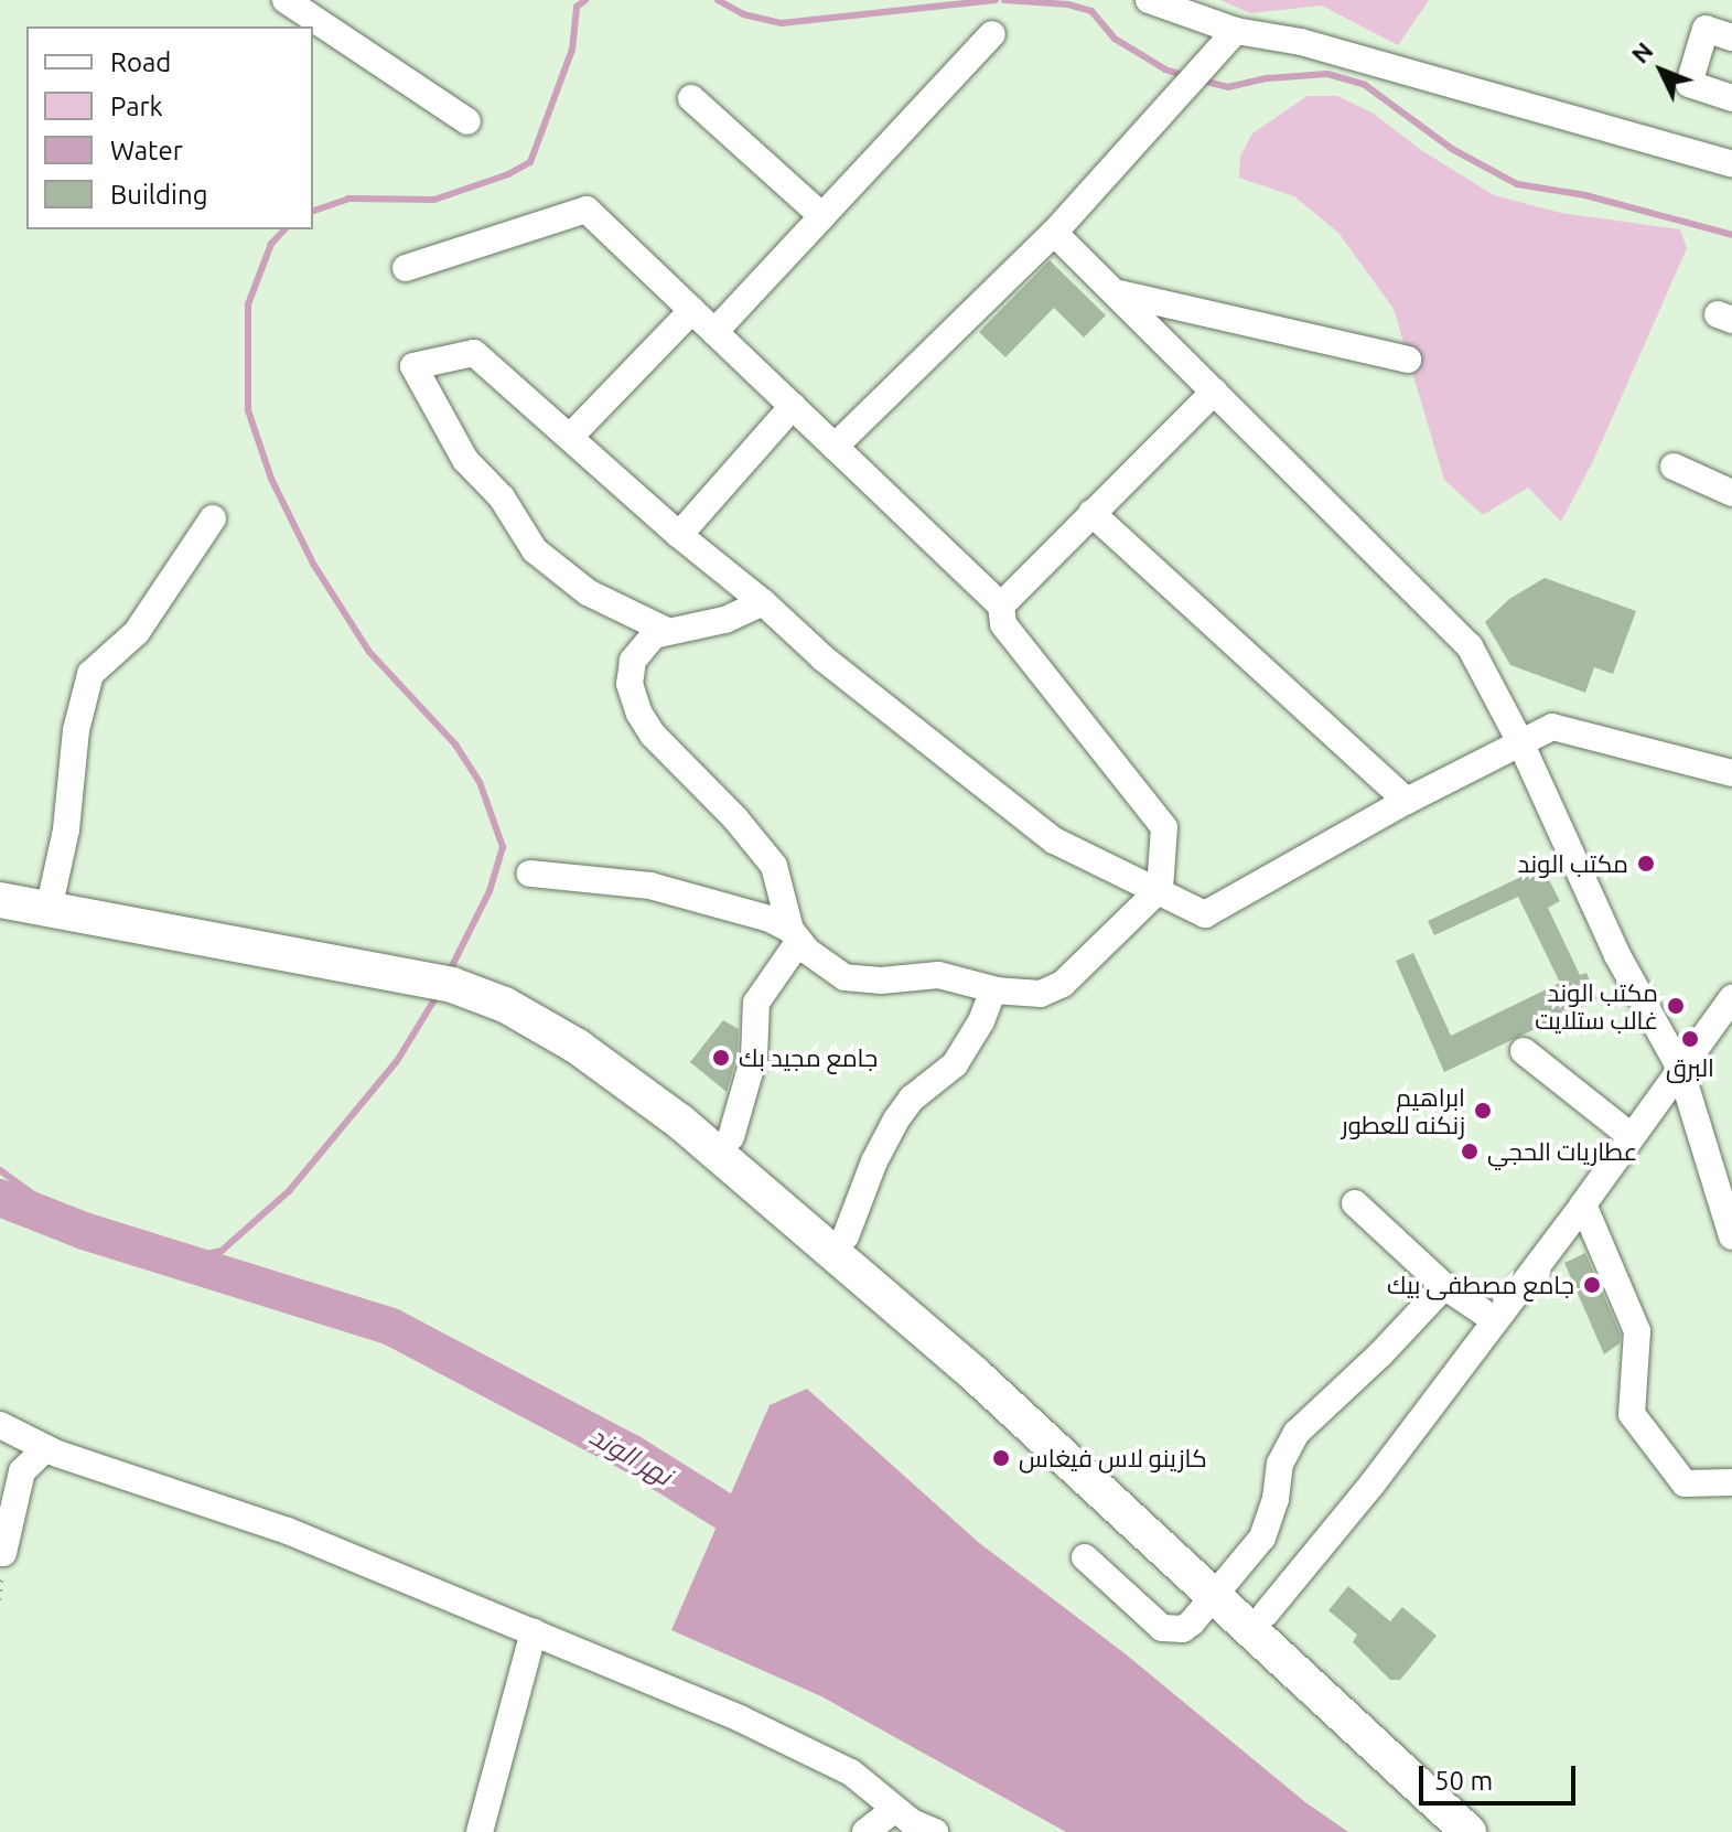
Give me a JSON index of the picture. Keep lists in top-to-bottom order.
{
  "water": ["نهر الوند"],
  "places": [
    "مكتب الوند",
    "مكتب الوند غالب ستلايت",
    "البرق",
    "جامع مجيد بك",
    "ابراهيم زنكنه للعطور",
    "عطاريات الحجي",
    "جامع مصطفى بيك",
    "كازينو لاس فيغاس"
  ],
  "legend": [
    "Road",
    "Park",
    "Water",
    "Building"
  ],
  "scale_bar": "50 m",
  "north": "top left"
}
